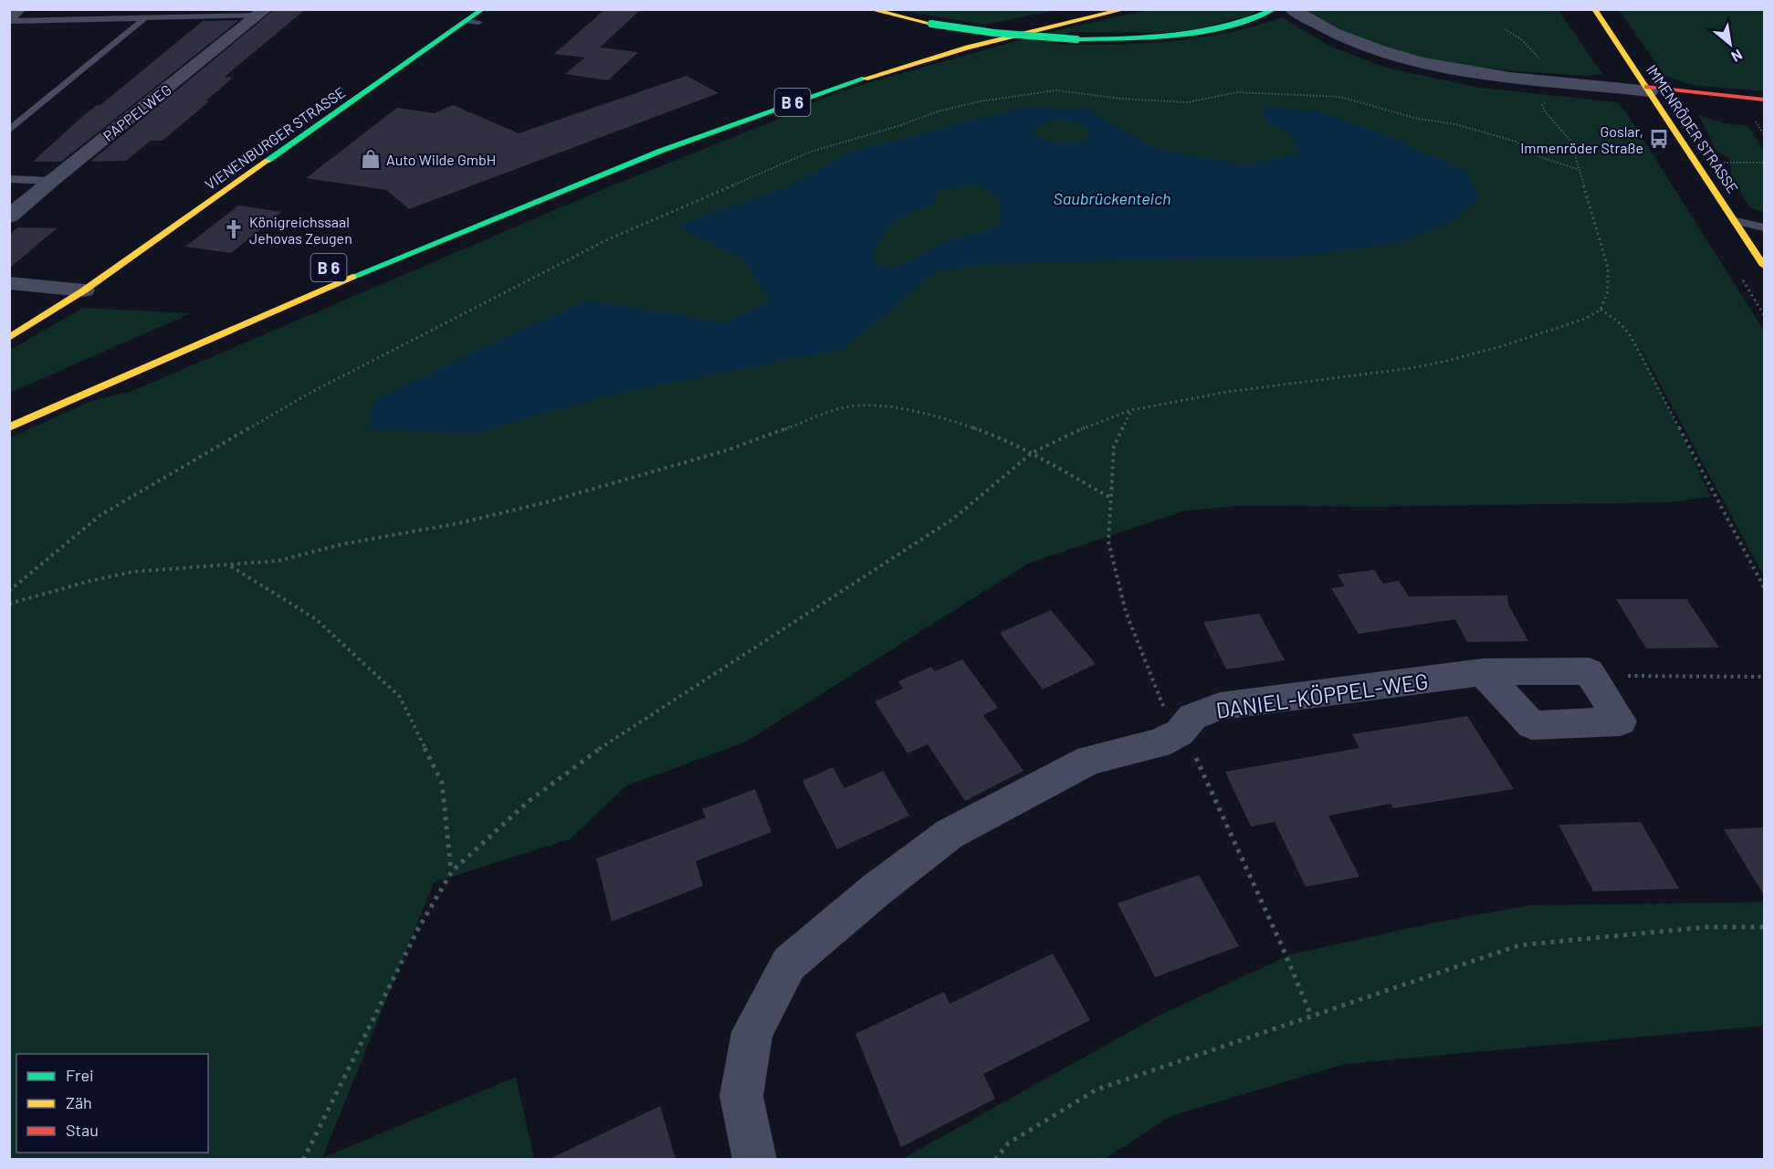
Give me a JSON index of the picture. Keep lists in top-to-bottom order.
{
  "streets": {
    "main road": ["B 6", "IMMENRÖDER STRASSE", "VIENENBURGER STRASSE"],
    "street": ["PAPPELWEG", "DANIEL-KÖPPEL-WEG"]
  },
  "water": ["Saubrückenteich"],
  "places": {
    "bus stop": ["Goslar, Immenröder Straße"],
    "shop": ["Auto Wilde GmbH"],
    "church": ["Königreichssaal Jehovas Zeugen"]
  },
  "legend": ["Frei", "Zäh", "Stau"],
  "north": "bottom right"
}
